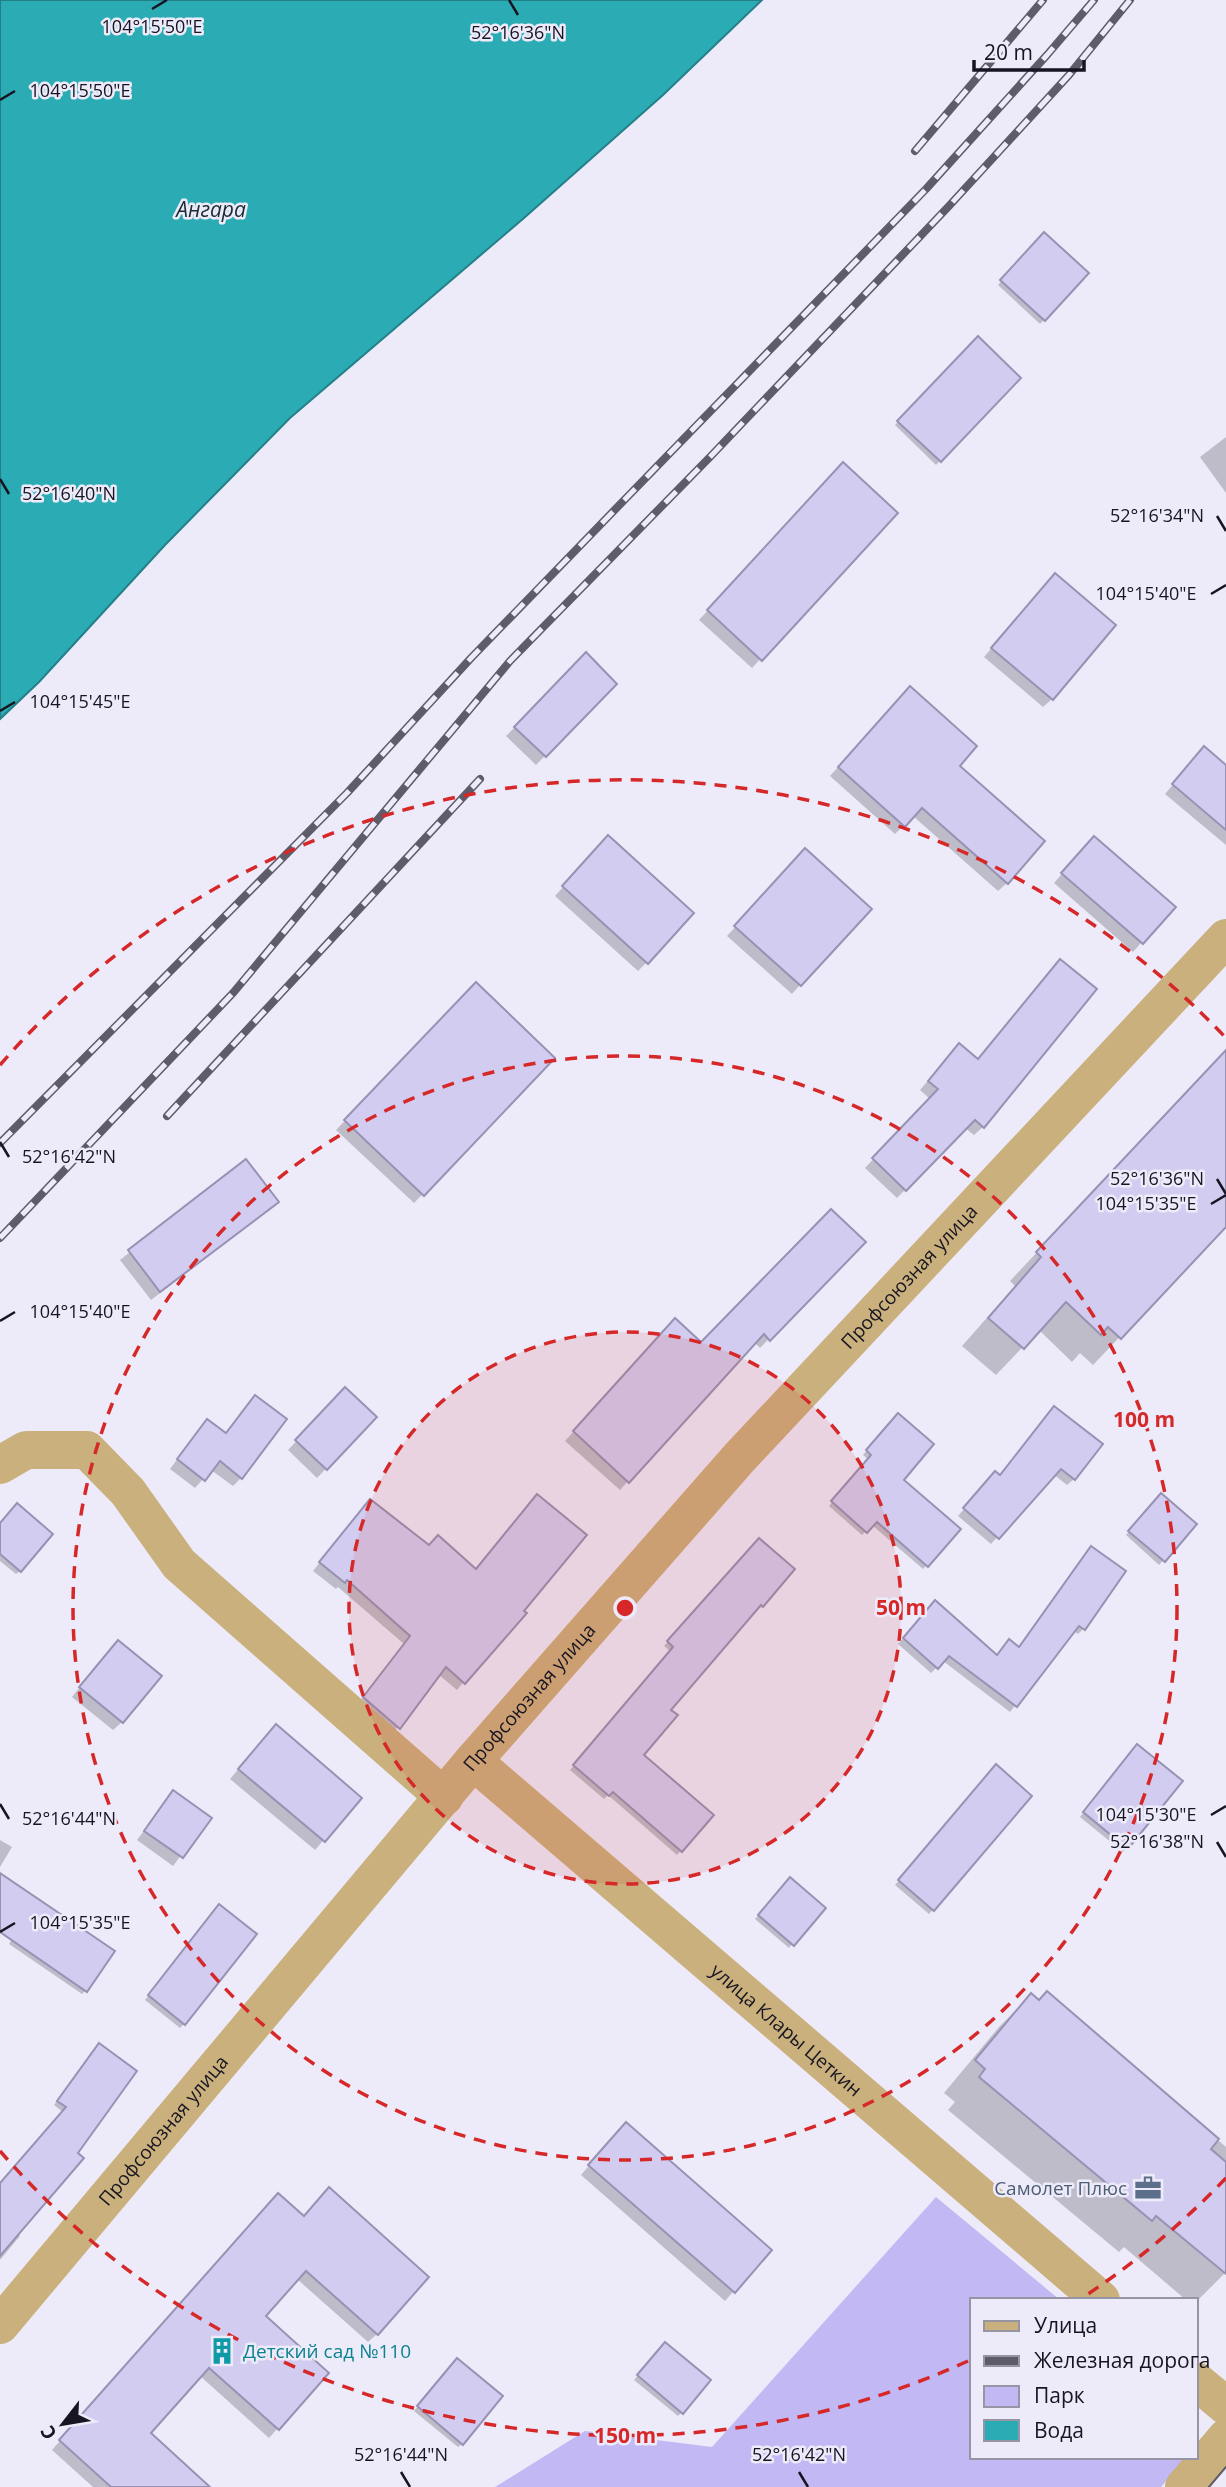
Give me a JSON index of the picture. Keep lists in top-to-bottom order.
{
  "streets": {
    "street": ["Профсоюзная улица", "улица Клары Цеткин"]
  },
  "crossings": [
    ["Профсоюзная улица", "улица Клары Цеткин"]
  ],
  "water": ["Ангара"],
  "places": {
    "office": ["Самолет Плюс"],
    "building": ["Детский сад №110"]
  },
  "legend": [
    "Улица",
    "Железная дорога",
    "Парк",
    "Вода"
  ],
  "scale_bar": "20 m",
  "north": "bottom left",
  "coordinates": [
    "104°15'50\"E",
    "52°16'36\"N",
    "52°16'40\"N",
    "52°16'34\"N",
    "104°15'40\"E",
    "104°15'45\"E",
    "52°16'42\"N",
    "104°15'35\"E",
    "104°15'30\"E",
    "52°16'44\"N",
    "52°16'38\"N"
  ],
  "rings": ["100 m", "50 m", "150 m"]
}
